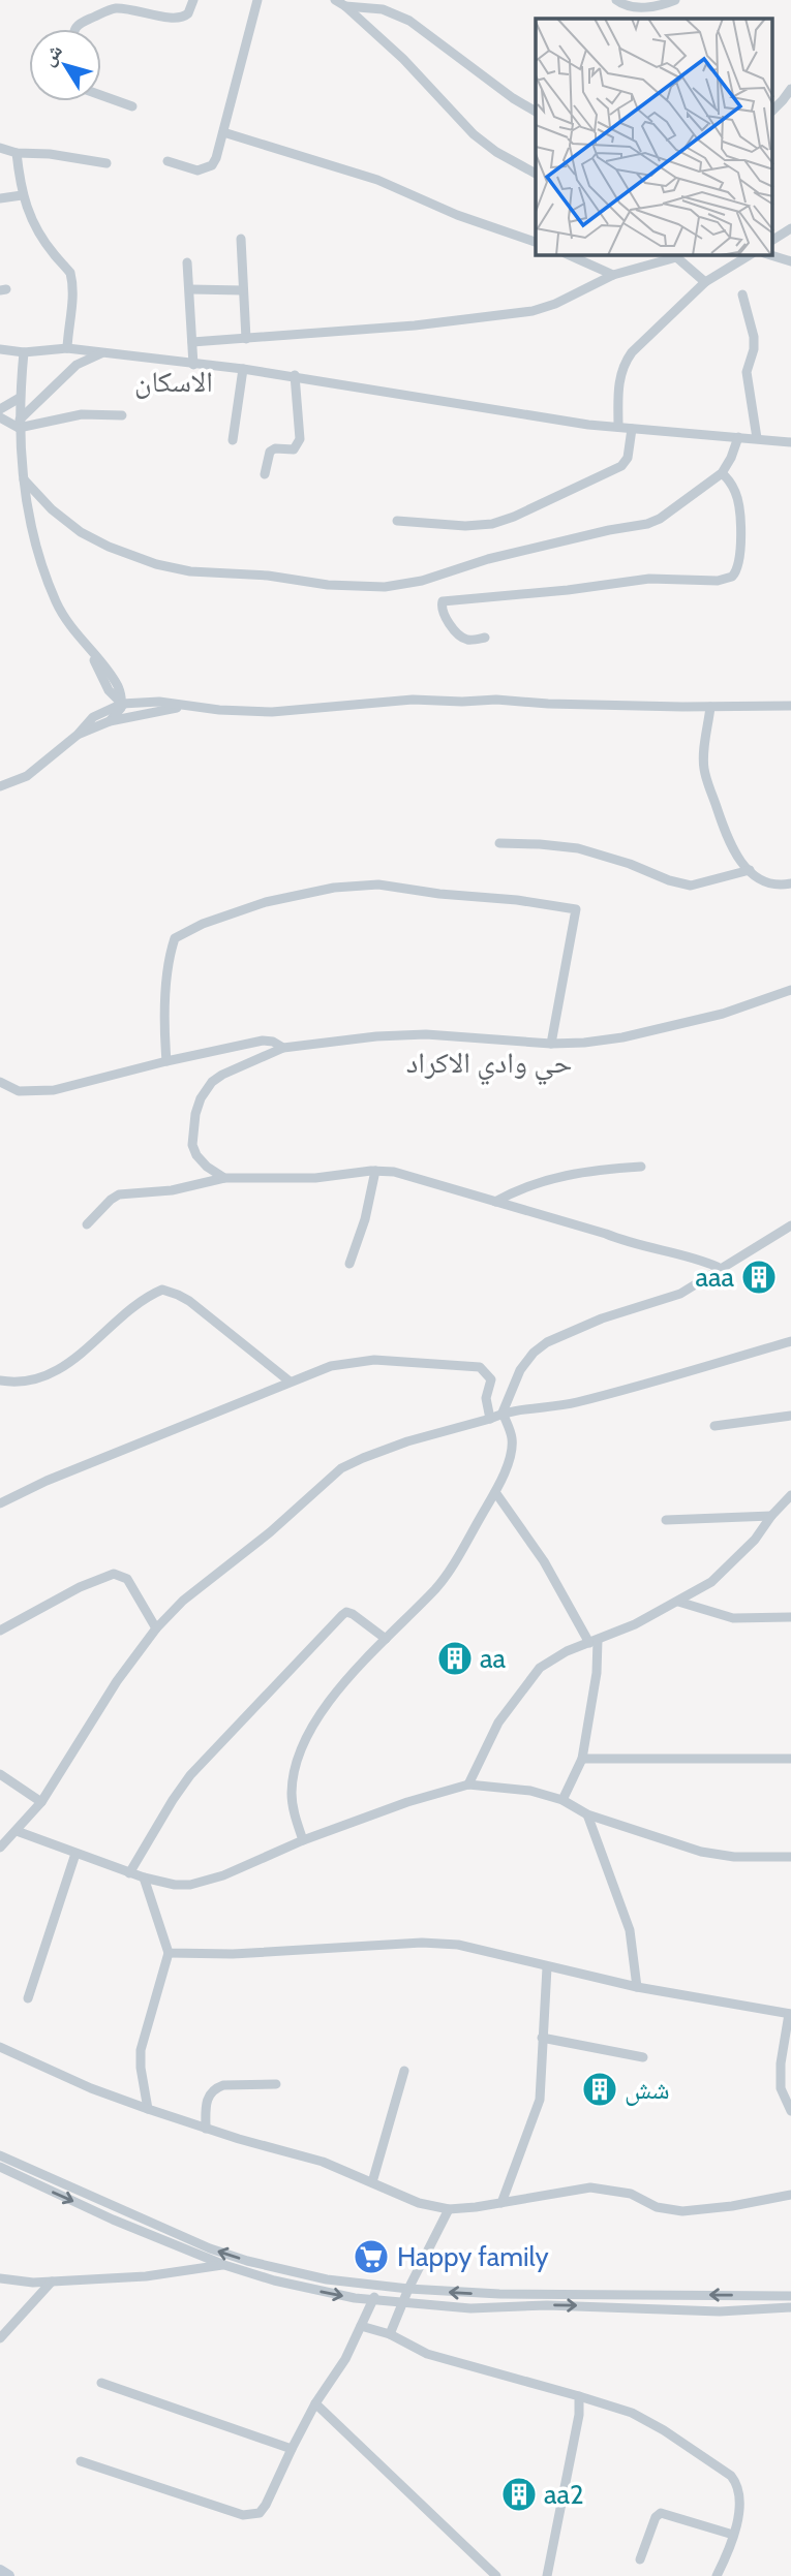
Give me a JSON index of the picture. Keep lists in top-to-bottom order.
{
  "districts": ["الاسكان", "حي وادي الاكراد"],
  "places": {
    "building": [
      "aaa",
      "aa",
      "شش",
      "aa2"
    ],
    "supermarket": ["Happy family"]
  },
  "north": "top left"
}
